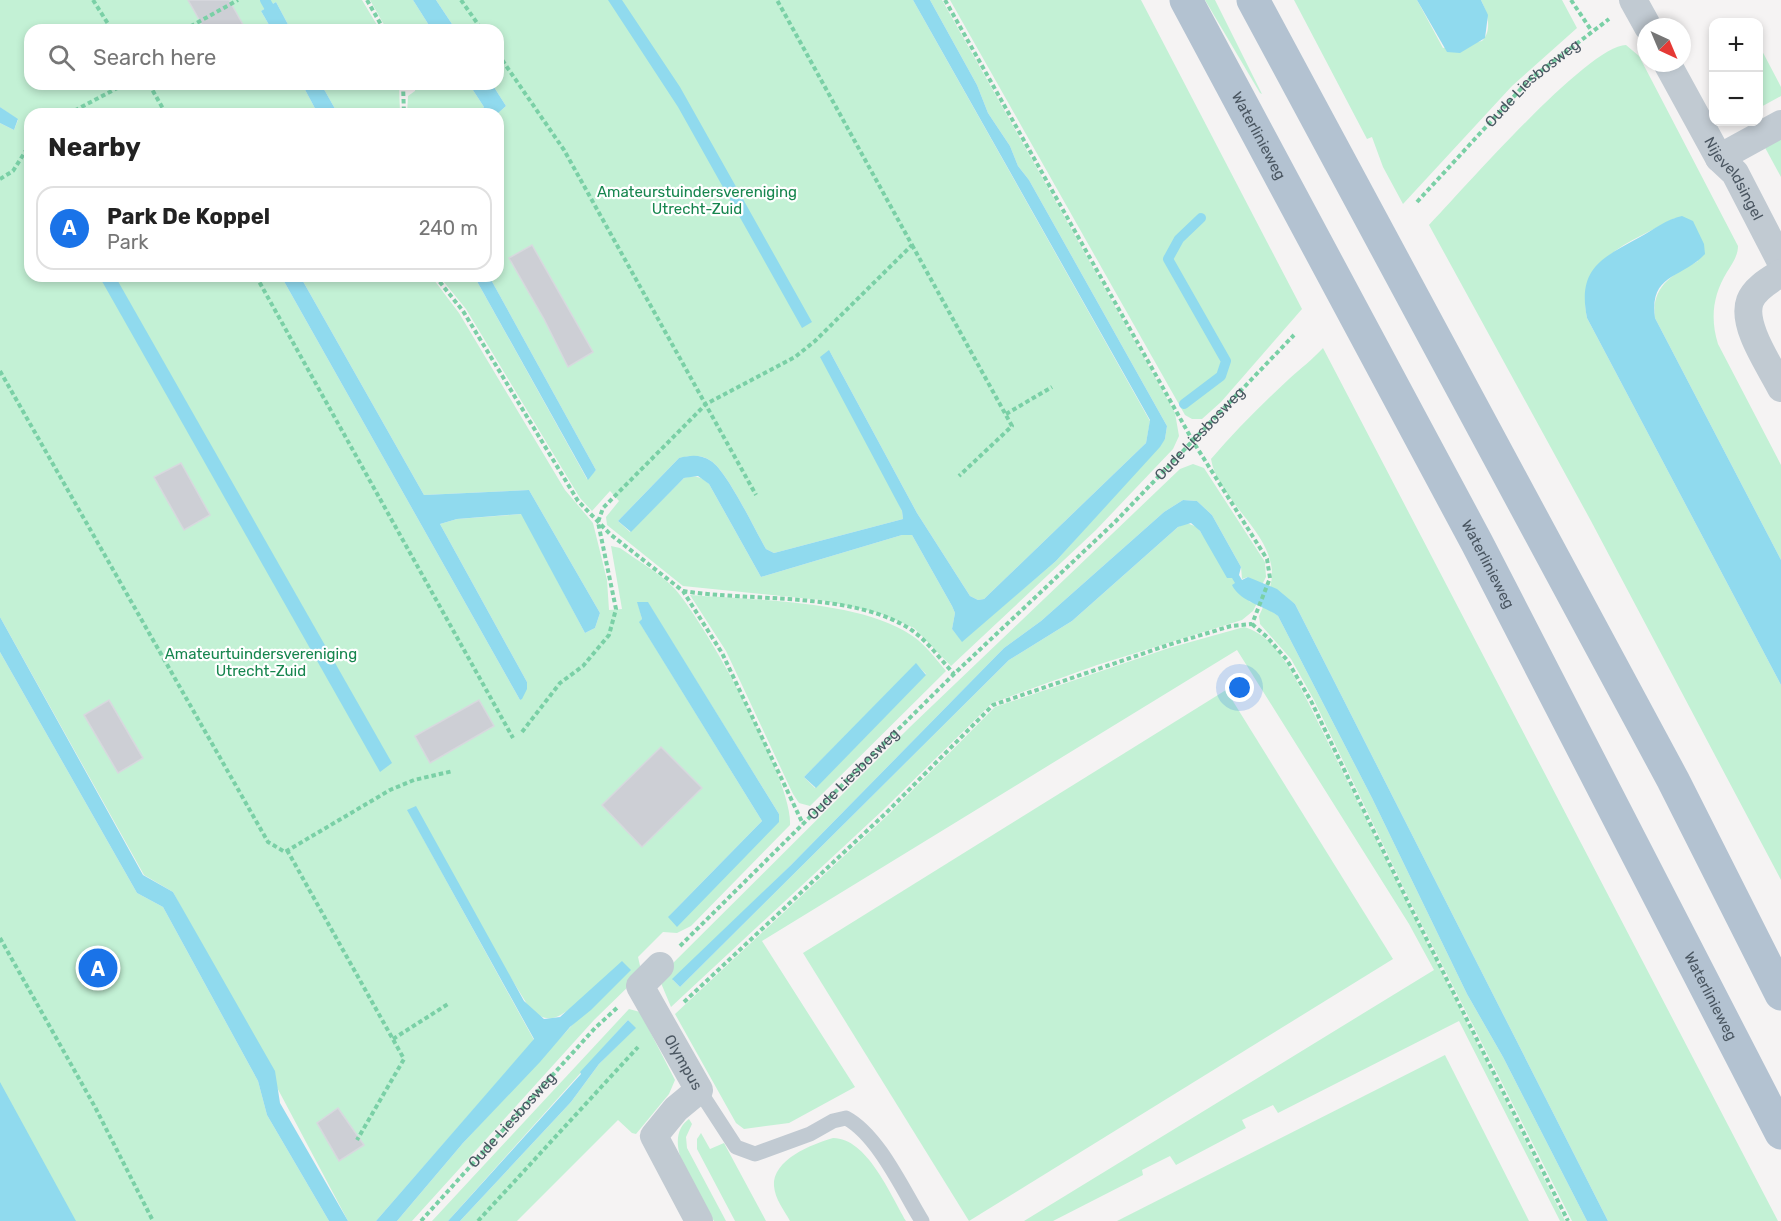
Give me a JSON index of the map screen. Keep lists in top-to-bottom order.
{
  "streets": {
    "main road": ["Waterlinieweg"],
    "street": ["Nijeveldsingel", "Olympus"],
    "path": ["Oude Liesbosweg"]
  },
  "crossings": [
    ["Oude Liesbosweg", "Olympus"]
  ],
  "parks": ["Amateurstuindersvereniging Utrecht-Zuid", "Amateurtuindersvereniging Utrecht-Zuid"],
  "north": "bottom right",
  "page": {
    "map_buttons": ["+", "−"],
    "search": "Search here",
    "heading": "Nearby",
    "list": [
      {
        "mark": "A",
        "name": "Park De Koppel",
        "note": "Park",
        "value": "240 m"
      }
    ],
    "pins": "A"
  }
}
